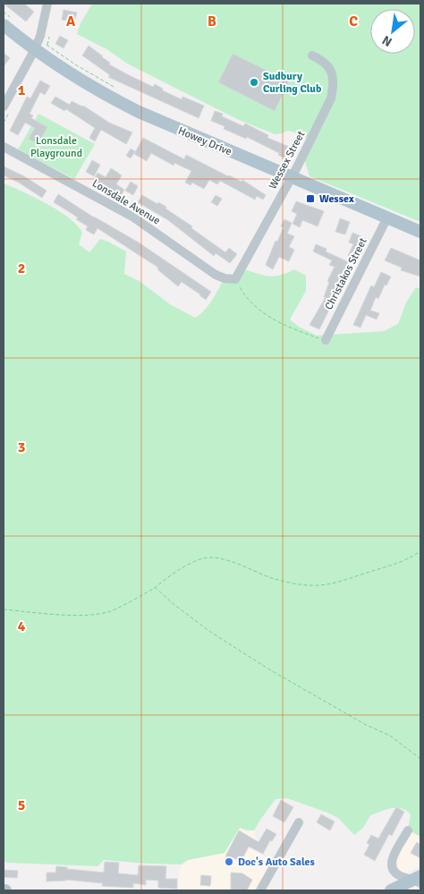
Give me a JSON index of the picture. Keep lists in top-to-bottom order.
{
  "streets": {
    "main road": ["Howey Drive"],
    "street": ["Wessex Street", "Lonsdale Avenue", "Christakos Street"]
  },
  "crossings": [
    ["Howey Drive", "Wessex Street"],
    ["Howey Drive", "Christakos Street"],
    ["Wessex Street", "Lonsdale Avenue"]
  ],
  "parks": ["Lonsdale Playground"],
  "places": {
    "other": ["Sudbury Curling Club", "Doc's Auto Sales"],
    "transit": ["Wessex"]
  },
  "north": "bottom left",
  "grid": {
    "columns": ["A", "B", "C"],
    "rows": [
      "1",
      "2",
      "3",
      "4",
      "5"
    ]
  }
}
